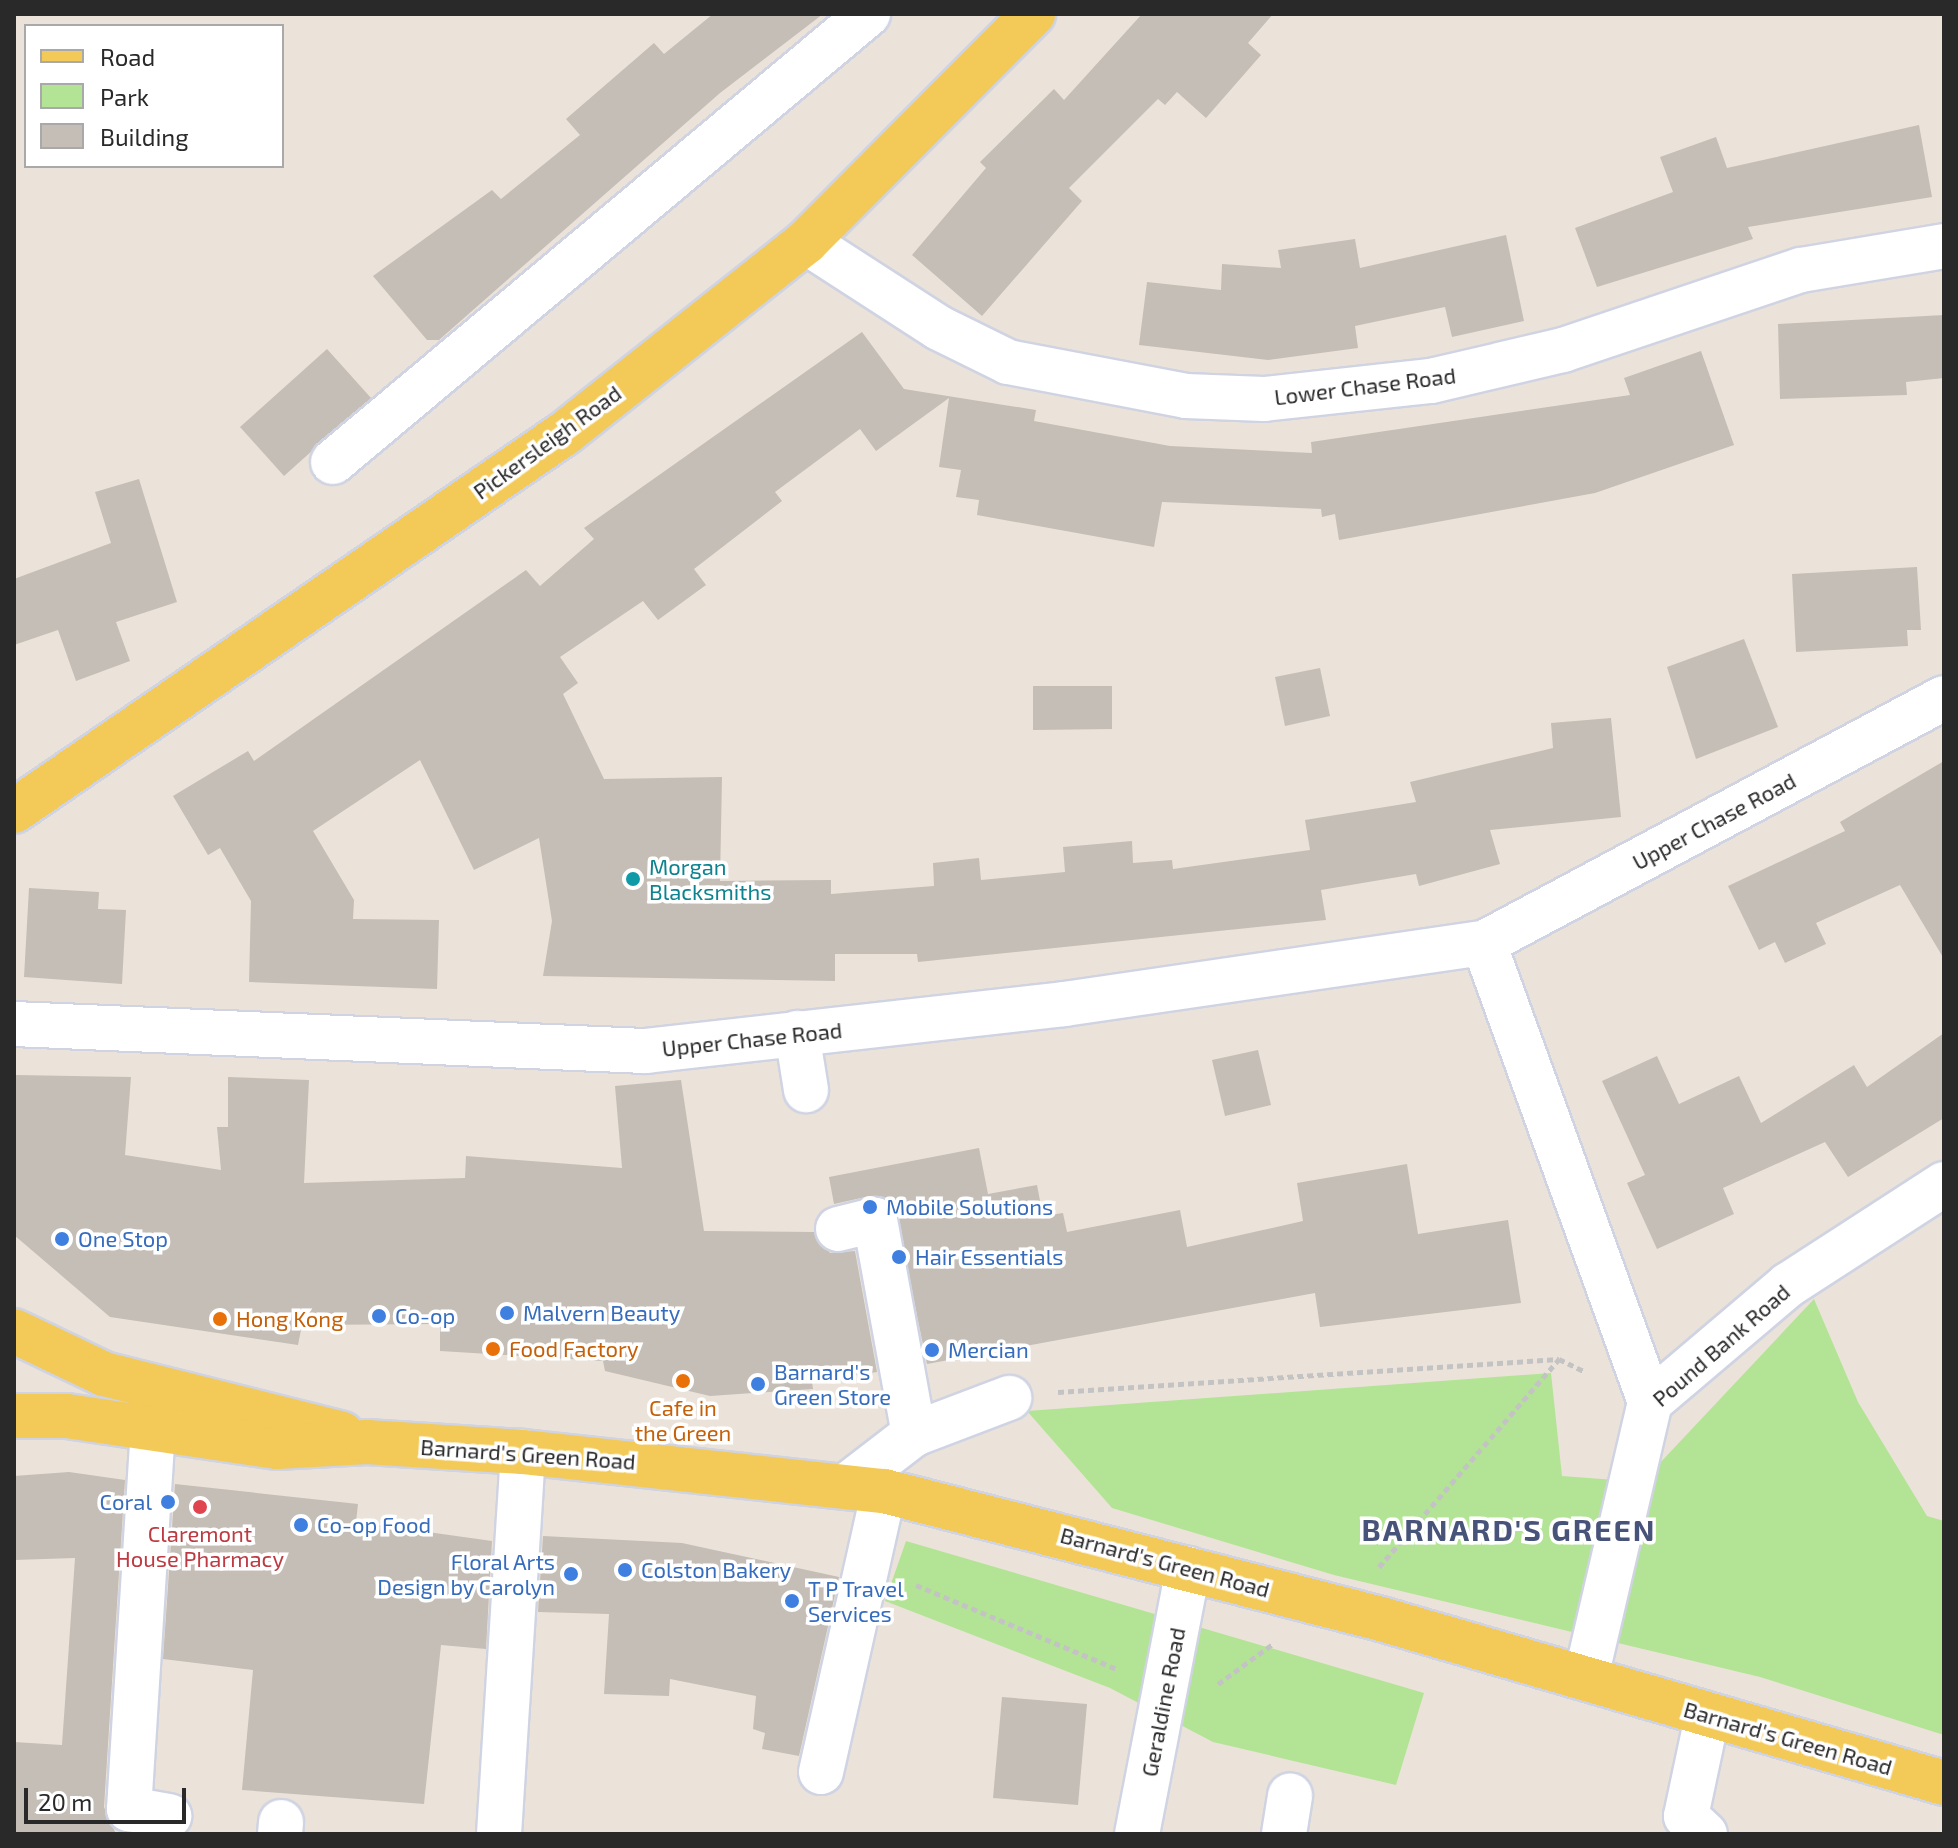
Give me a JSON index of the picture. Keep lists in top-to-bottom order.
{
  "streets": {
    "main road": ["Pickersleigh Road", "Barnard's Green Road"],
    "street": [
      "Lower Chase Road",
      "Upper Chase Road",
      "Pound Bank Road",
      "Geraldine Road"
    ]
  },
  "crossings": [
    ["Lower Chase Road", "Pickersleigh Road"],
    ["Pound Bank Road", "Barnard's Green Road"],
    ["Barnard's Green Road", "Geraldine Road"]
  ],
  "districts": ["BARNARD'S GREEN"],
  "places": [
    "Morgan Blacksmiths",
    "Mobile Solutions",
    "One Stop",
    "Hair Essentials",
    "Malvern Beauty",
    "Co-op",
    "Hong Kong",
    "Food Factory",
    "Mercian",
    "Cafe in the Green",
    "Barnard's Green Store",
    "Coral",
    "Claremont House Pharmacy",
    "Co-op Food",
    "Colston Bakery",
    "Floral Arts Design by Carolyn",
    "T P Travel Services"
  ],
  "legend": ["Road", "Park", "Building"],
  "scale_bar": "20 m"
}
